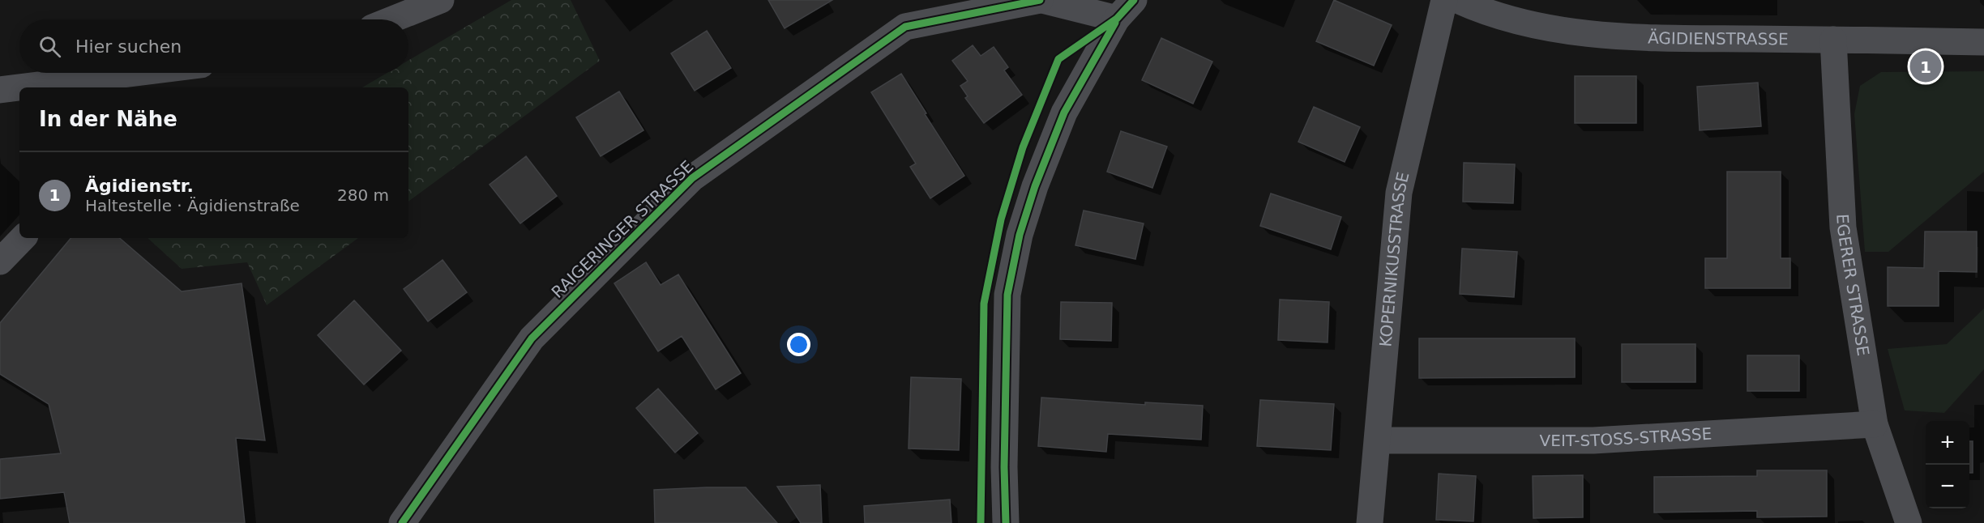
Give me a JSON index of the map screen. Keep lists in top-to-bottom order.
{
  "streets": {
    "street": [
      "ÄGIDIENSTRASSE",
      "RAIGERINGER STRASSE",
      "KOPERNIKUSSTRASSE",
      "EGERER STRASSE",
      "VEIT-STOSS-STRASSE"
    ]
  },
  "crossings": [
    ["ÄGIDIENSTRASSE", "EGERER STRASSE"],
    ["KOPERNIKUSSTRASSE", "VEIT-STOSS-STRASSE"],
    ["EGERER STRASSE", "VEIT-STOSS-STRASSE"]
  ],
  "page": {
    "search": "Hier suchen",
    "pins": "1",
    "heading": "In der Nähe",
    "list": [
      {
        "mark": "1",
        "name": "Ägidienstr.",
        "note": "Haltestelle · Ägidienstraße",
        "value": "280 m"
      }
    ],
    "map_buttons": ["+", "−"]
  }
}
